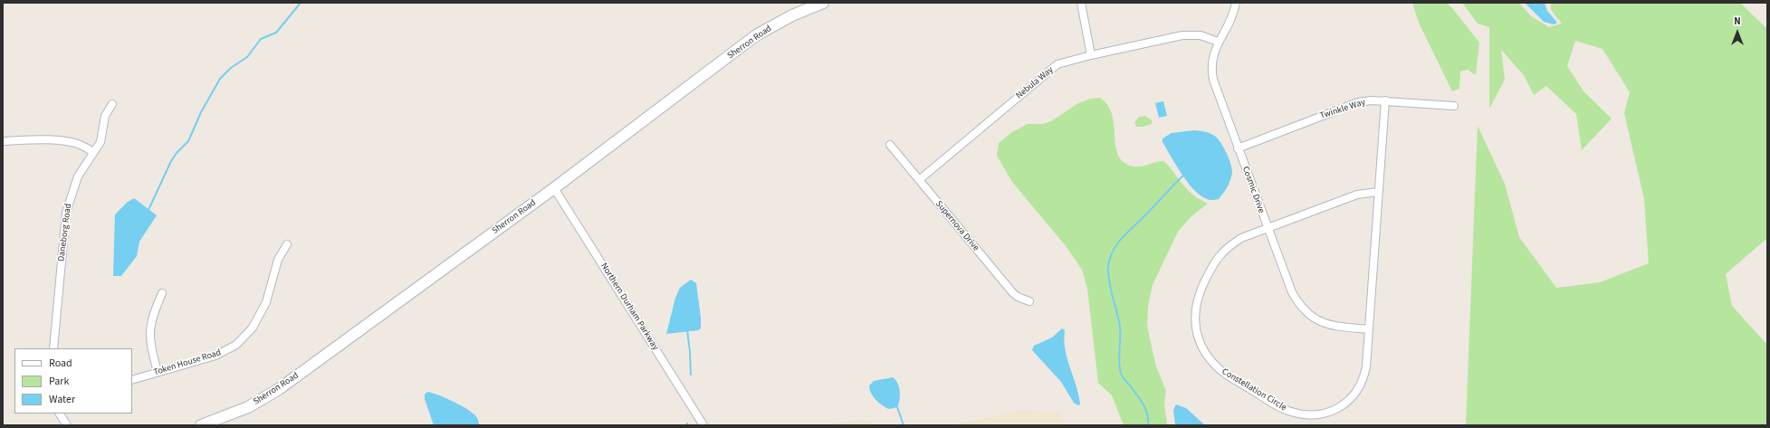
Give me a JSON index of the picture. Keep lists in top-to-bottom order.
{
  "streets": {
    "main road": ["Sherron Road"],
    "street": [
      "Nebula Way",
      "Twinkle Way",
      "Cosmic Drive",
      "Supernova Drive",
      "Daneborg Road",
      "Northern Durham Parkway",
      "Token House Road",
      "Constellation Circle"
    ]
  },
  "crossings": [
    ["Sherron Road", "Northern Durham Parkway"],
    ["Nebula Way", "Cosmic Drive"],
    ["Nebula Way", "Supernova Drive"],
    ["Twinkle Way", "Cosmic Drive"],
    ["Twinkle Way", "Constellation Circle"],
    ["Cosmic Drive", "Constellation Circle"]
  ],
  "legend": ["Road", "Park", "Water"],
  "north": "top"
}
